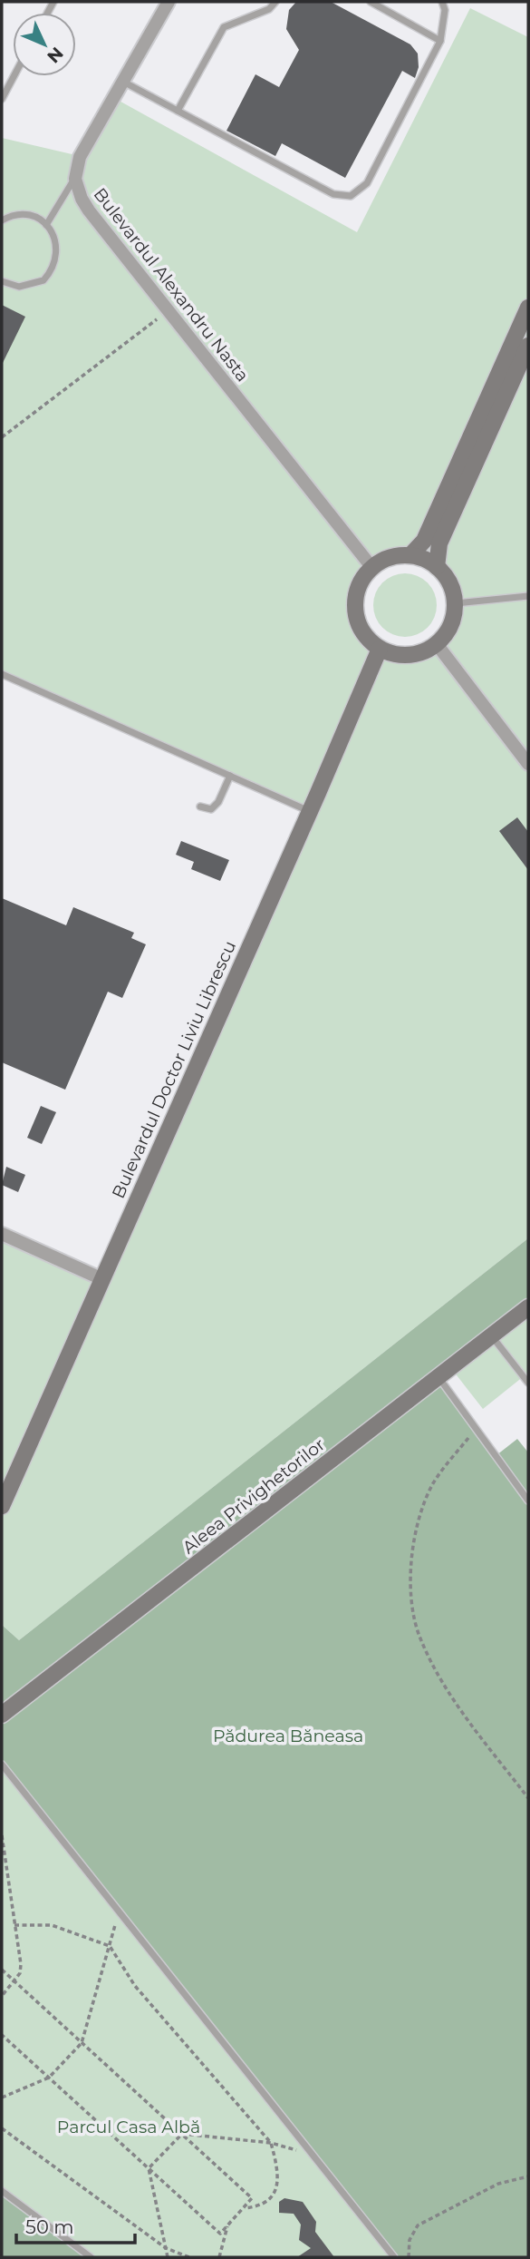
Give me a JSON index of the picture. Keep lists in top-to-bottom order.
{
  "streets": {
    "street": ["Bulevardul Alexandru Nasta", "Bulevardul Doctor Liviu Librescu", "Aleea Privighetorilor"]
  },
  "crossings": [
    ["Bulevardul Alexandru Nasta", "Bulevardul Doctor Liviu Librescu"]
  ],
  "parks": ["Pădurea Băneasa", "Parcul Casa Albă"],
  "scale_bar": "50 m",
  "north": "bottom right"
}
